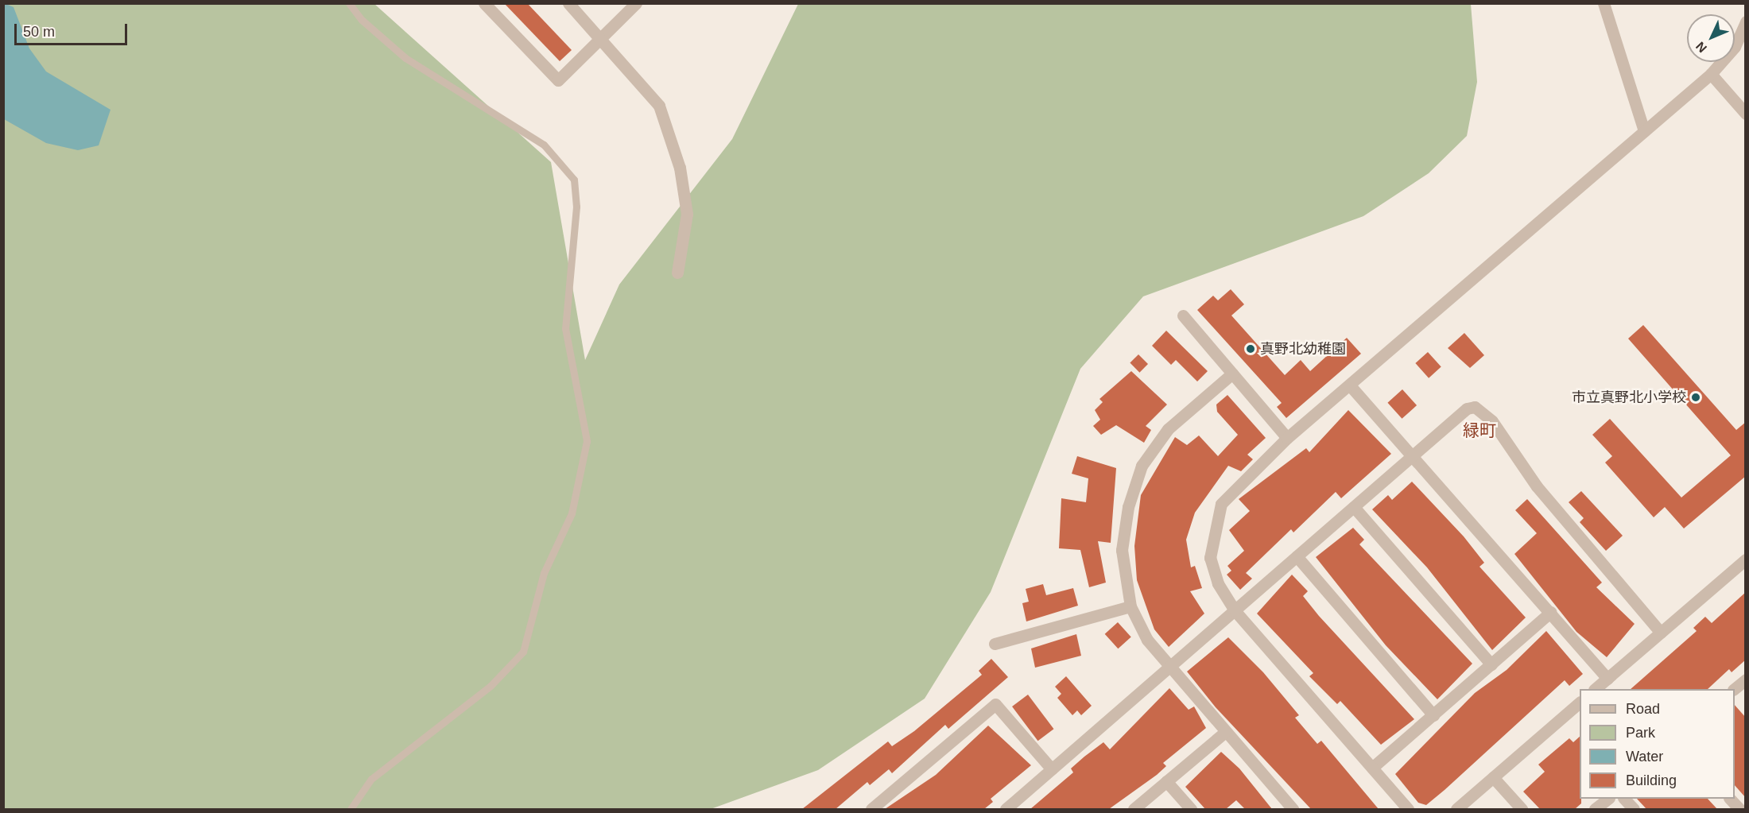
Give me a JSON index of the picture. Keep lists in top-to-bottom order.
{
  "districts": ["緑町"],
  "places": ["真野北幼稚園", "市立真野北小学校"],
  "legend": [
    "Road",
    "Park",
    "Water",
    "Building"
  ],
  "scale_bar": "50 m",
  "north": "bottom left"
}
